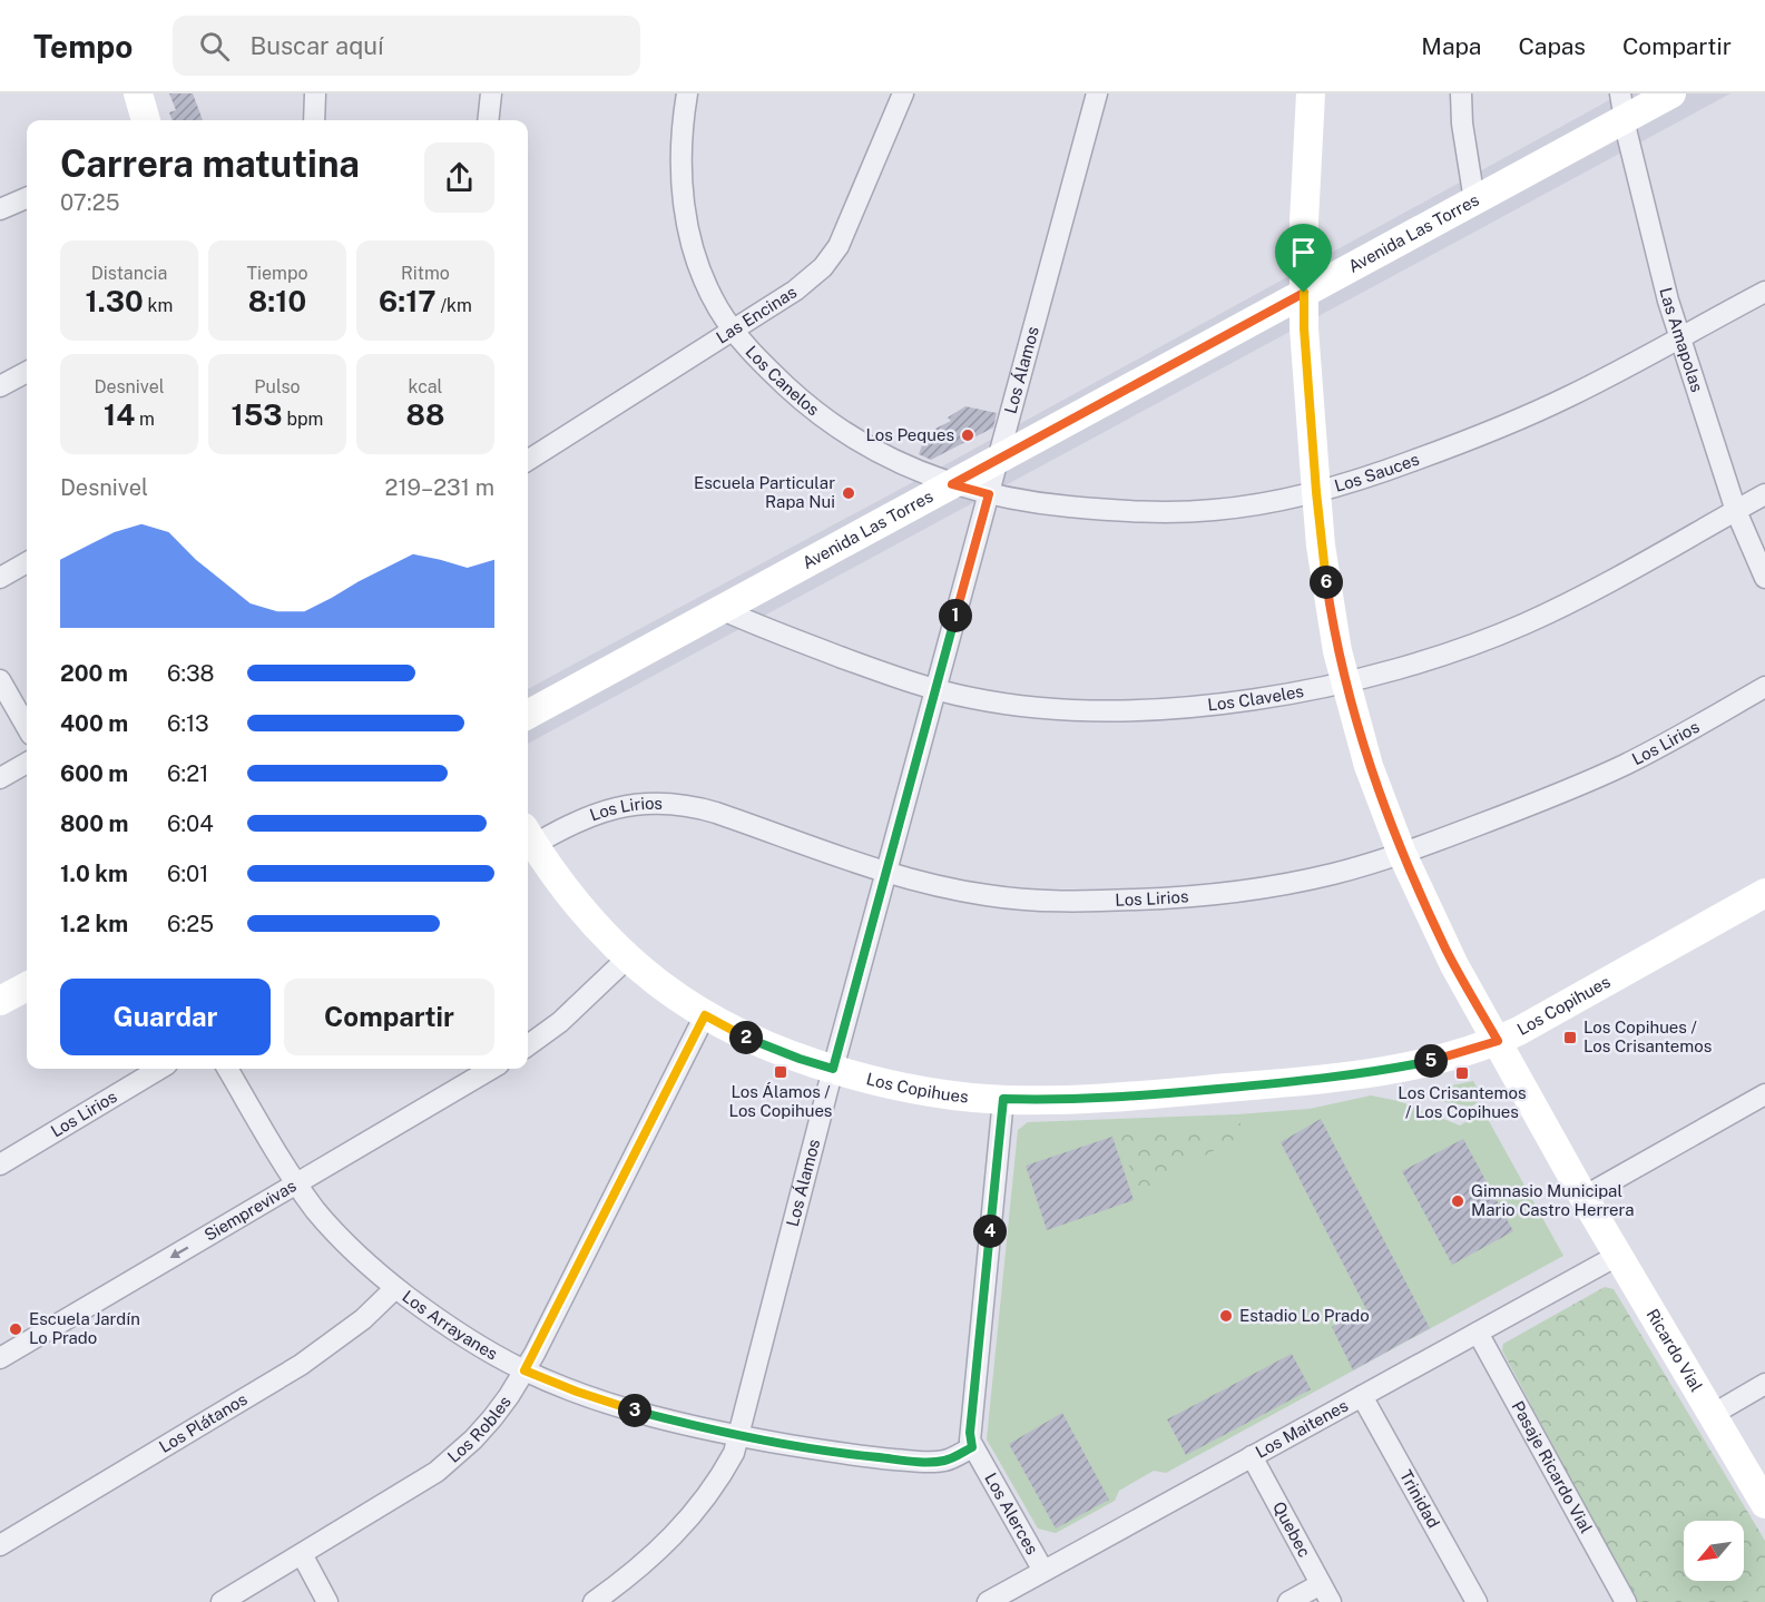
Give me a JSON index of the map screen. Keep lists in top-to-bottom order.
{
  "streets": {
    "street": [
      "Avenida Las Torres",
      "Las Encinas",
      "Las Amapolas",
      "Los Álamos",
      "Los Canelos",
      "Los Sauces",
      "Los Claveles",
      "Los Lirios",
      "Los Copihues",
      "Siemprevivas",
      "Los Arrayanes",
      "Ricardo Vial",
      "Los Plátanos",
      "Los Robles",
      "Los Maitenes",
      "Pasaje Ricardo Vial",
      "Trinidad",
      "Los Alerces",
      "Quebec"
    ]
  },
  "crossings": [
    ["Avenida Las Torres", "Las Amapolas"],
    ["Avenida Las Torres", "Los Álamos"],
    ["Avenida Las Torres", "Los Canelos"],
    ["Avenida Las Torres", "Los Sauces"],
    ["Avenida Las Torres", "Los Claveles"],
    ["Avenida Las Torres", "Ricardo Vial"],
    ["Las Encinas", "Los Canelos"],
    ["Las Amapolas", "Los Sauces"],
    ["Las Amapolas", "Los Claveles"],
    ["Los Álamos", "Los Sauces"],
    ["Los Álamos", "Los Claveles"],
    ["Los Álamos", "Los Lirios"],
    ["Los Álamos", "Los Copihues"],
    ["Los Álamos", "Los Arrayanes"],
    ["Los Canelos", "Los Sauces"],
    ["Los Sauces", "Ricardo Vial"],
    ["Los Claveles", "Ricardo Vial"],
    ["Los Lirios", "Ricardo Vial"],
    ["Los Copihues", "Ricardo Vial"],
    ["Los Copihues", "Los Robles"],
    ["Los Copihues", "Los Alerces"],
    ["Siemprevivas", "Los Arrayanes"],
    ["Los Arrayanes", "Los Plátanos"],
    ["Los Arrayanes", "Los Robles"],
    ["Los Arrayanes", "Los Alerces"],
    ["Ricardo Vial", "Los Maitenes"],
    ["Los Maitenes", "Pasaje Ricardo Vial"],
    ["Los Maitenes", "Trinidad"],
    ["Los Maitenes", "Los Alerces"],
    ["Los Maitenes", "Quebec"]
  ],
  "one_way": ["Siemprevivas"],
  "places": {
    "other": [
      "Los Peques",
      "Escuela Particular Rapa Nui",
      "Gimnasio Municipal Mario Castro Herrera",
      "Estadio Lo Prado",
      "Escuela Jardín Lo Prado"
    ],
    "transit": ["Los Copihues / Los Crisantemos", "Los Álamos / Los Copihues", "Los Crisantemos / Los Copihues"]
  },
  "north": "bottom left",
  "page": {
    "header": "Tempo",
    "search": "Buscar aquí",
    "nav": ["Mapa", "Capas", "Compartir"],
    "heading": ["Carrera matutina", "07:25"],
    "stats": [
      ["Distancia", "1.30 km"],
      ["Tiempo", "8:10"],
      ["Ritmo", "6:17 /km"],
      ["Desnivel", "14 m"],
      ["Pulso", "153 bpm"],
      ["kcal", "88"]
    ],
    "chart": ["Desnivel", "219–231 m"],
    "pins": [
      "6",
      "1",
      "2",
      "5",
      "4",
      "3"
    ],
    "list": [
      {
        "name": "200 m",
        "note": "6:38"
      },
      {
        "name": "400 m",
        "note": "6:13"
      },
      {
        "name": "600 m",
        "note": "6:21"
      },
      {
        "name": "800 m",
        "note": "6:04"
      },
      {
        "name": "1.0 km",
        "note": "6:01"
      },
      {
        "name": "1.2 km",
        "note": "6:25"
      }
    ],
    "buttons": ["Guardar", "Compartir"]
  }
}
